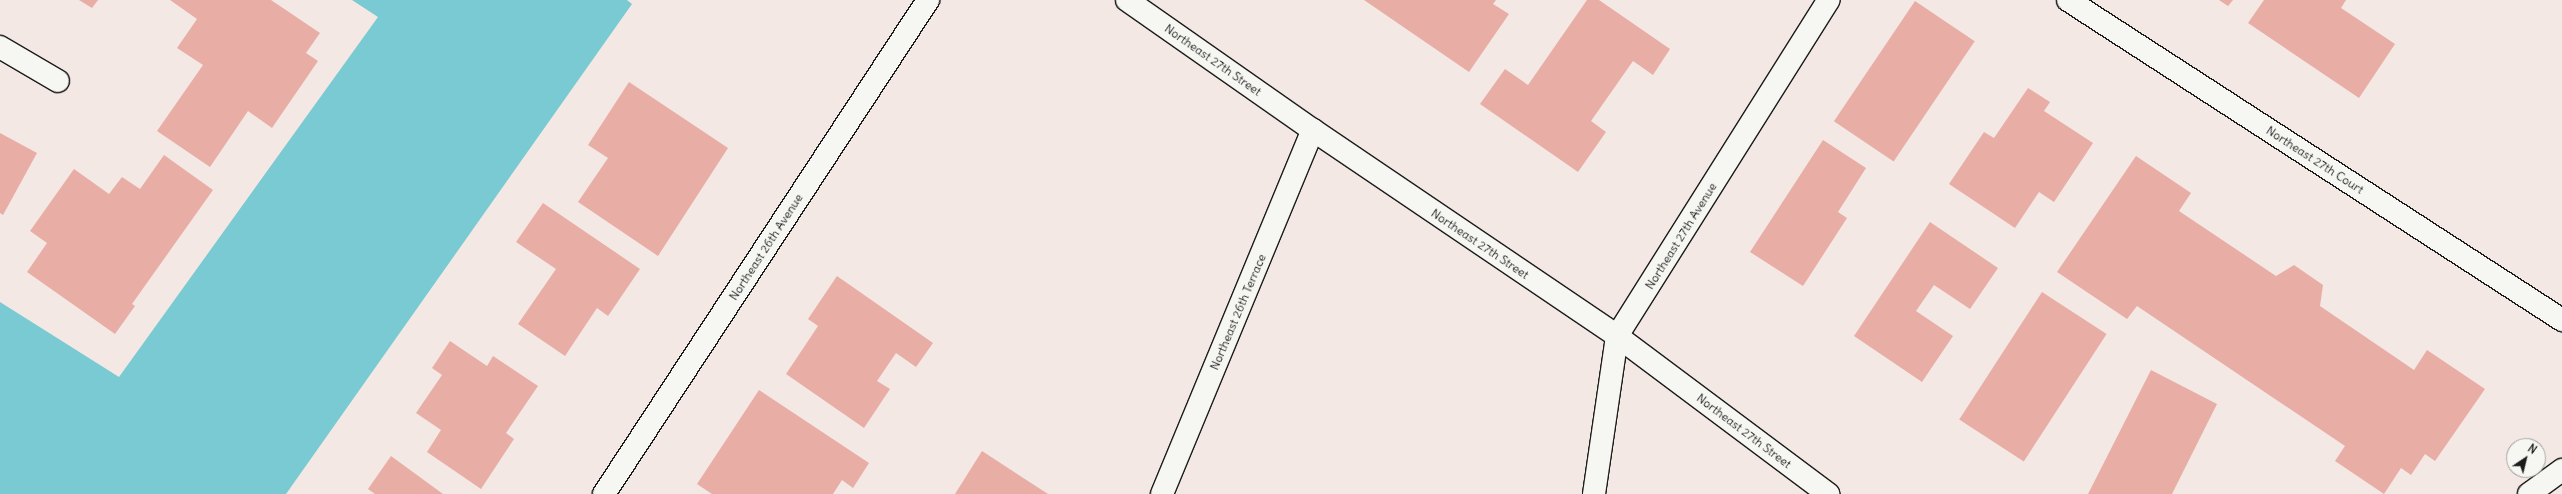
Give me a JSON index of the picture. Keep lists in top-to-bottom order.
{
  "streets": {
    "street": [
      "Northeast 27th Street",
      "Northeast 27th Court",
      "Northeast 27th Avenue",
      "Northeast 26th Avenue",
      "Northeast 26th Terrace"
    ]
  },
  "crossings": [
    ["Northeast 27th Street", "Northeast 27th Avenue"],
    ["Northeast 27th Street", "Northeast 26th Terrace"]
  ],
  "north": "top right"
}
